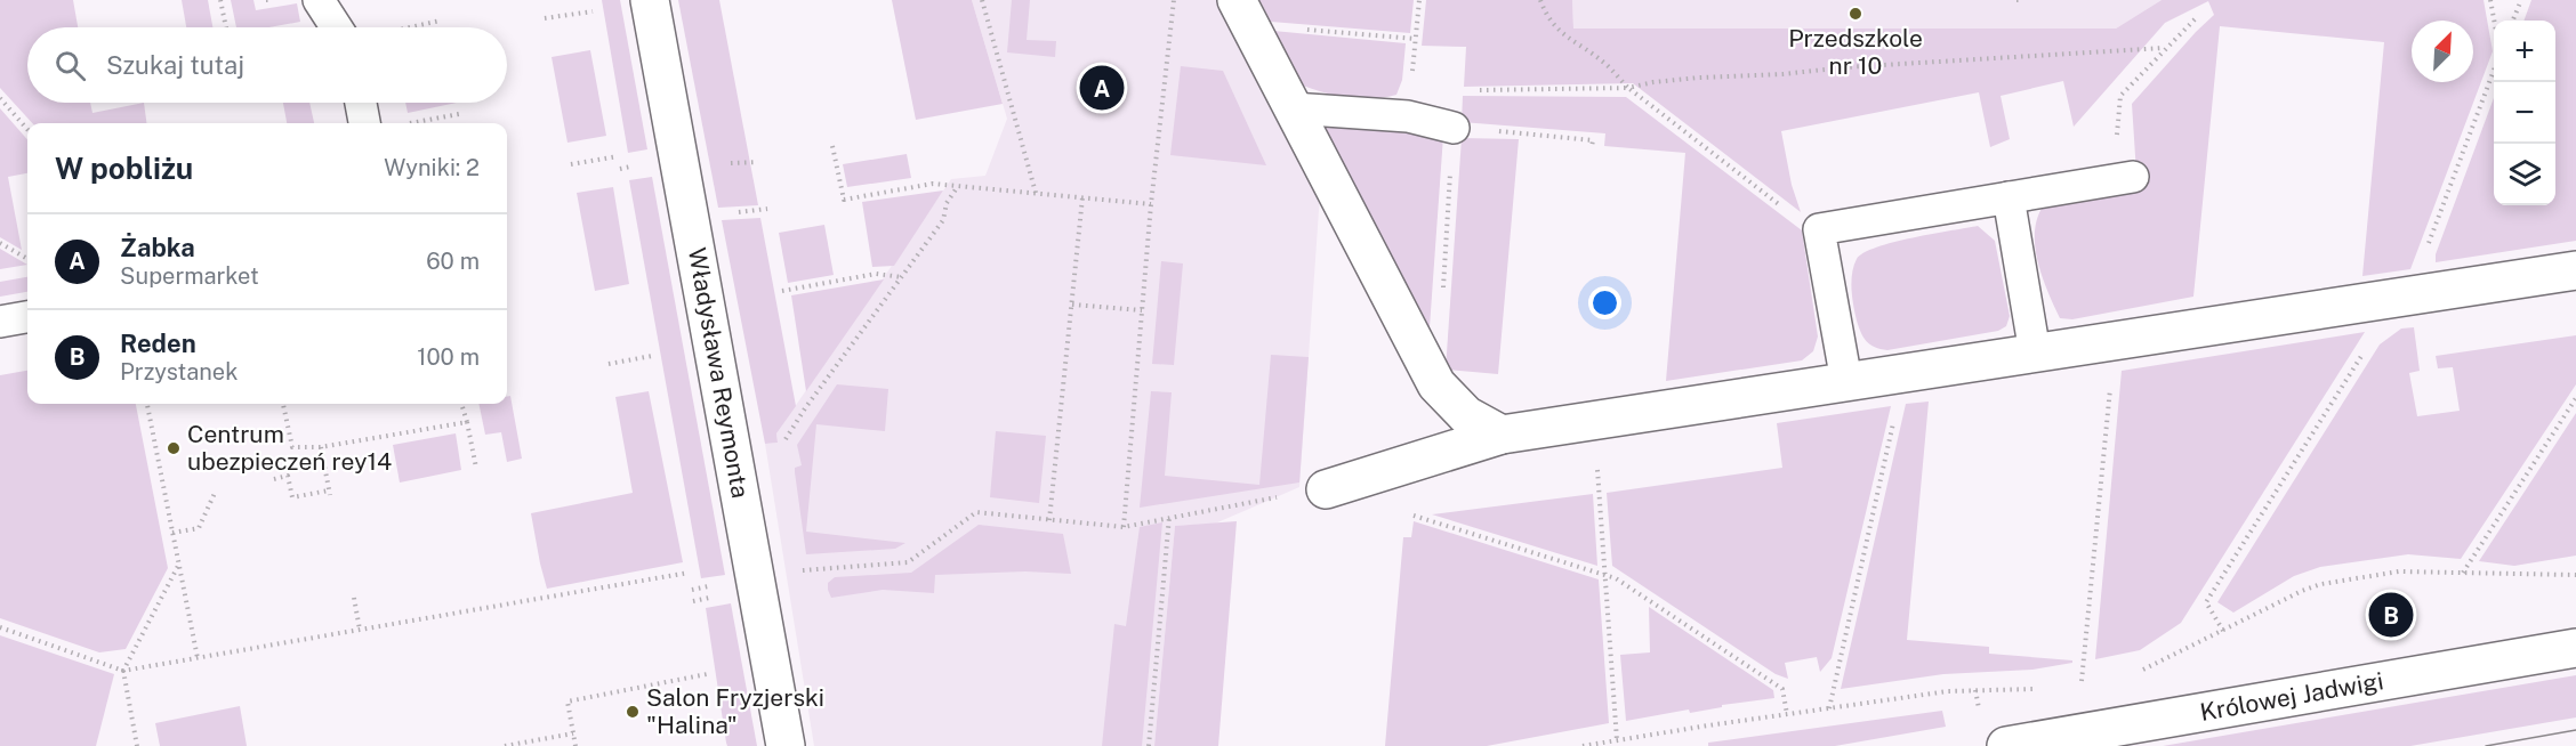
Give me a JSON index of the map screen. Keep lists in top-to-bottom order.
{
  "streets": {
    "street": ["Władysława Reymonta", "Królowej Jadwigi"]
  },
  "places": ["Przedszkole nr 10", "Centrum ubezpieczeń rey14", "Salon Fryzjerski \"Halina\""],
  "north": "top right",
  "page": {
    "map_buttons": ["+", "−"],
    "search": "Szukaj tutaj",
    "pins": ["A", "B"],
    "heading": ["W pobliżu", "Wyniki: 2"],
    "list": [
      {
        "mark": "A",
        "name": "Żabka",
        "note": "Supermarket",
        "value": "60 m"
      },
      {
        "mark": "B",
        "name": "Reden",
        "note": "Przystanek",
        "value": "100 m"
      }
    ]
  }
}
